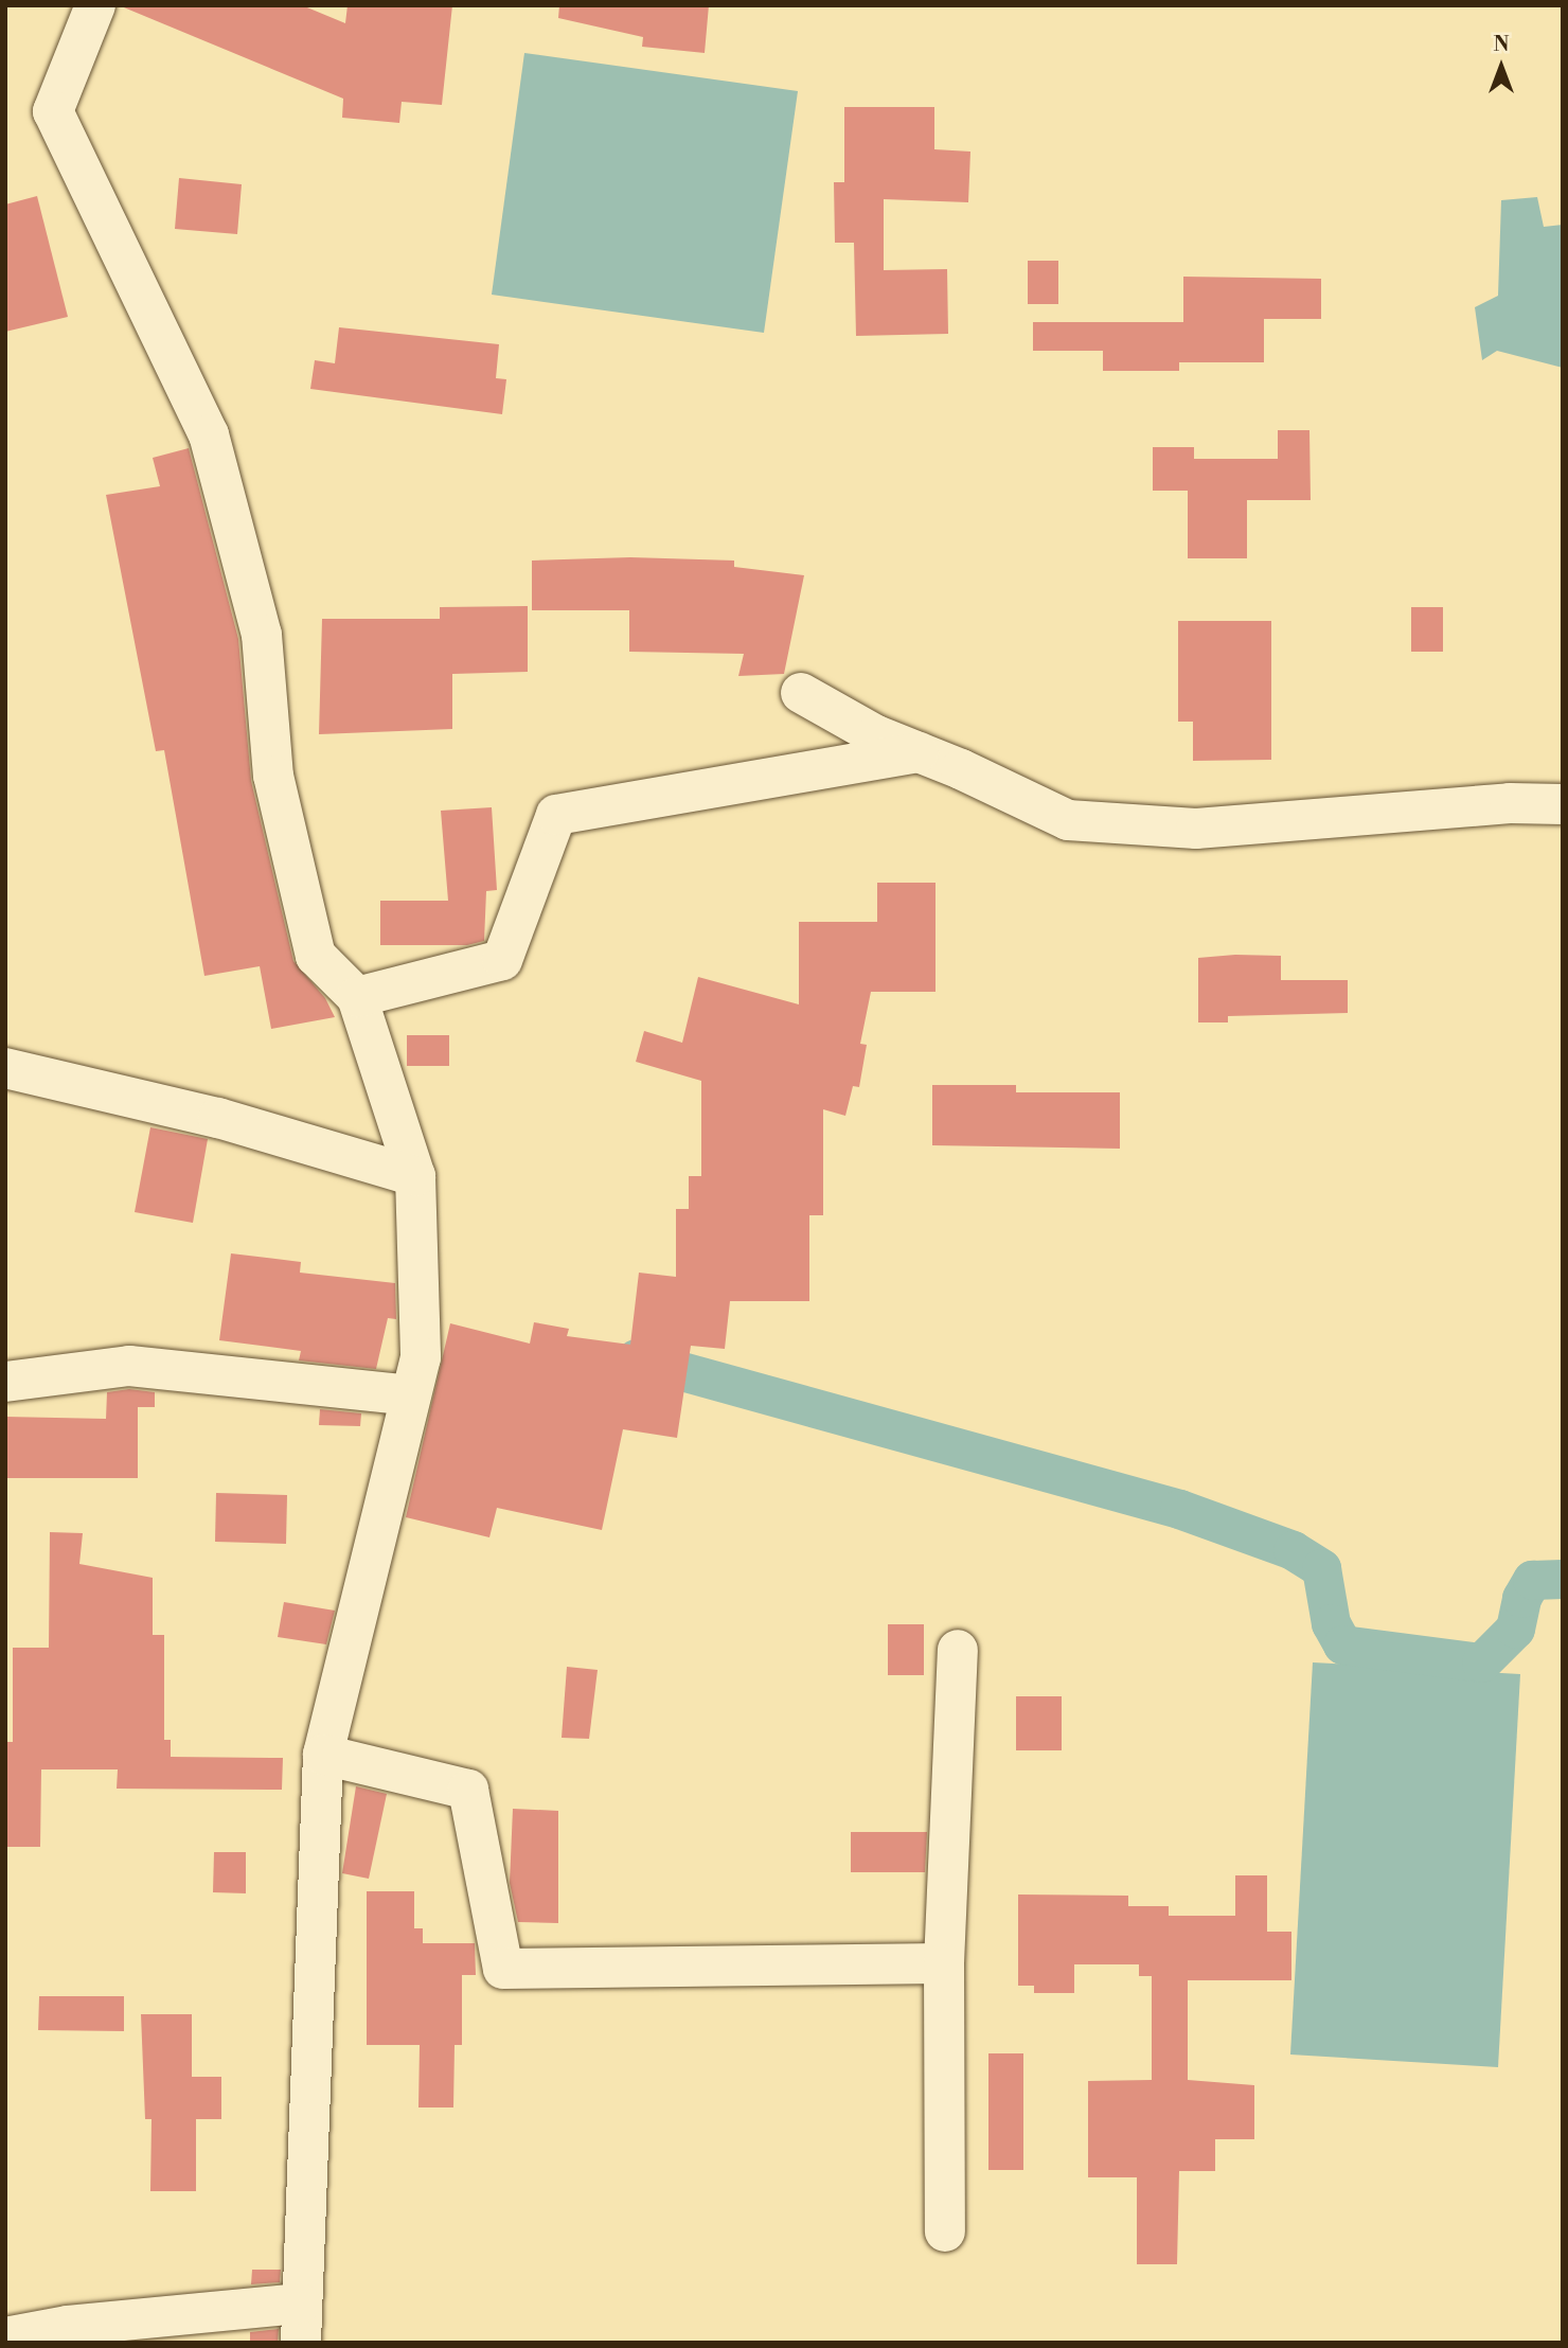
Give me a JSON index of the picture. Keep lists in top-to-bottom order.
{
  "north": "top"
}
